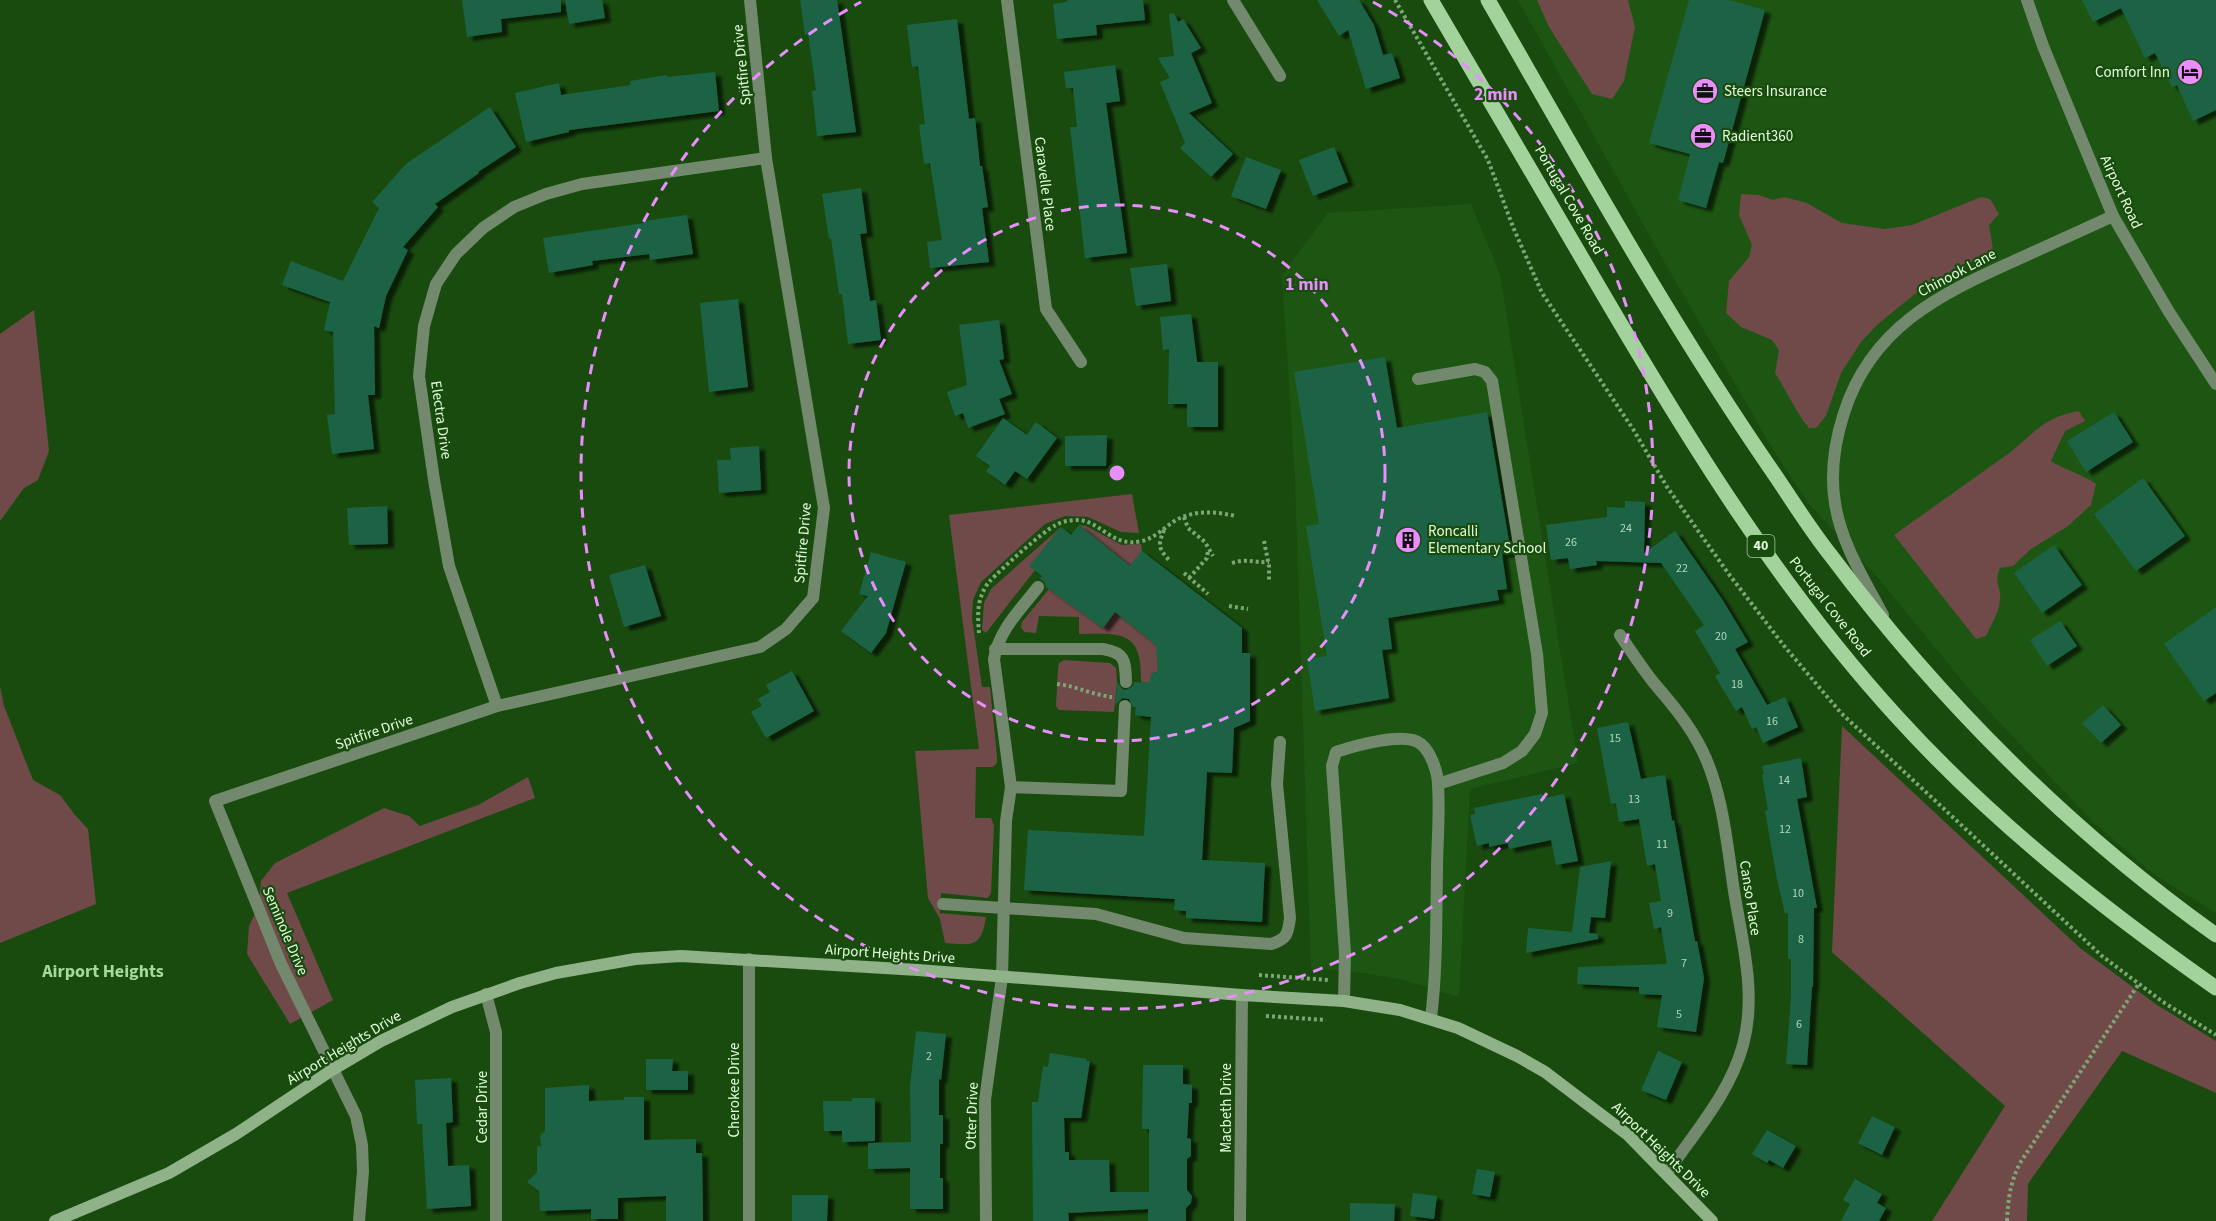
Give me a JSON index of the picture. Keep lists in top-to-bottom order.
{
  "streets": {
    "main road": ["Portugal Cove Road", "40"],
    "street": [
      "Spitfire Drive",
      "Caravelle Place",
      "Airport Road",
      "Chinook Lane",
      "Electra Drive",
      "Canso Place",
      "Seminole Drive",
      "Airport Heights Drive",
      "Cherokee Drive",
      "Cedar Drive",
      "Macbeth Drive",
      "Otter Drive"
    ]
  },
  "crossings": [
    ["Spitfire Drive", "Electra Drive"],
    ["Spitfire Drive", "Seminole Drive"],
    ["Airport Road", "Chinook Lane"],
    ["Portugal Cove Road", "Chinook Lane"],
    ["Canso Place", "Airport Heights Drive"],
    ["Seminole Drive", "Airport Heights Drive"],
    ["Airport Heights Drive", "Cherokee Drive"],
    ["Airport Heights Drive", "Cedar Drive"],
    ["Airport Heights Drive", "Macbeth Drive"],
    ["Airport Heights Drive", "Otter Drive"]
  ],
  "districts": ["Airport Heights"],
  "places": {
    "hotel": ["Comfort Inn"],
    "office": ["Steers Insurance", "Radient360"],
    "building": ["Roncalli Elementary School"]
  },
  "house_numbers": [
    "24",
    "26",
    "22",
    "20",
    "18",
    "16",
    "15",
    "14",
    "13",
    "12",
    "11",
    "10",
    "9",
    "8",
    "7",
    "5",
    "6",
    "2"
  ],
  "rings": ["2 min", "1 min"]
}
